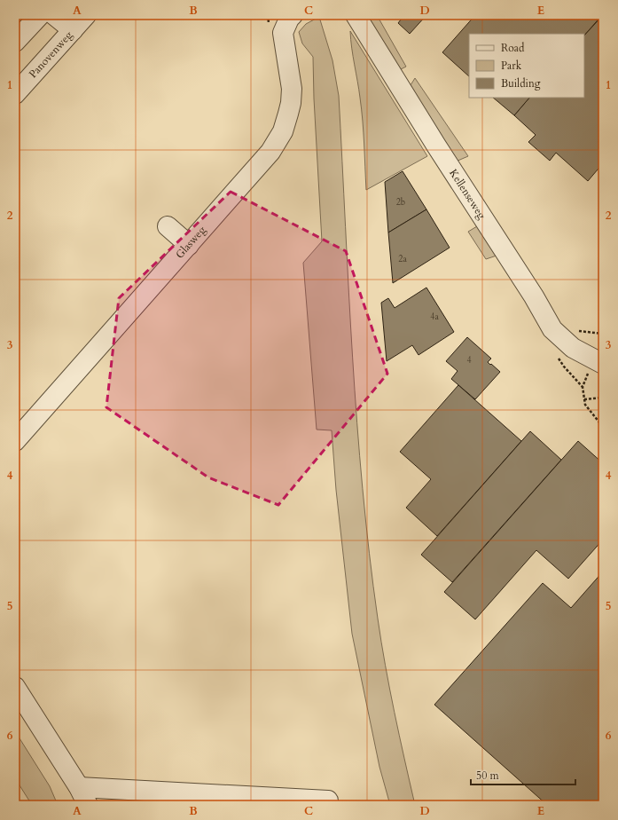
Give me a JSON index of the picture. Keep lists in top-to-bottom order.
{
  "streets": {
    "street": ["Panovenweg", "Kellenseweg", "Glasweg"]
  },
  "house_numbers": [
    "2b",
    "2a",
    "4a",
    "4"
  ],
  "legend": ["Road", "Park", "Building"],
  "scale_bar": "50 m",
  "grid": {
    "columns": [
      "A",
      "B",
      "C",
      "D",
      "E"
    ],
    "rows": [
      "1",
      "2",
      "3",
      "4",
      "5",
      "6"
    ]
  }
}
